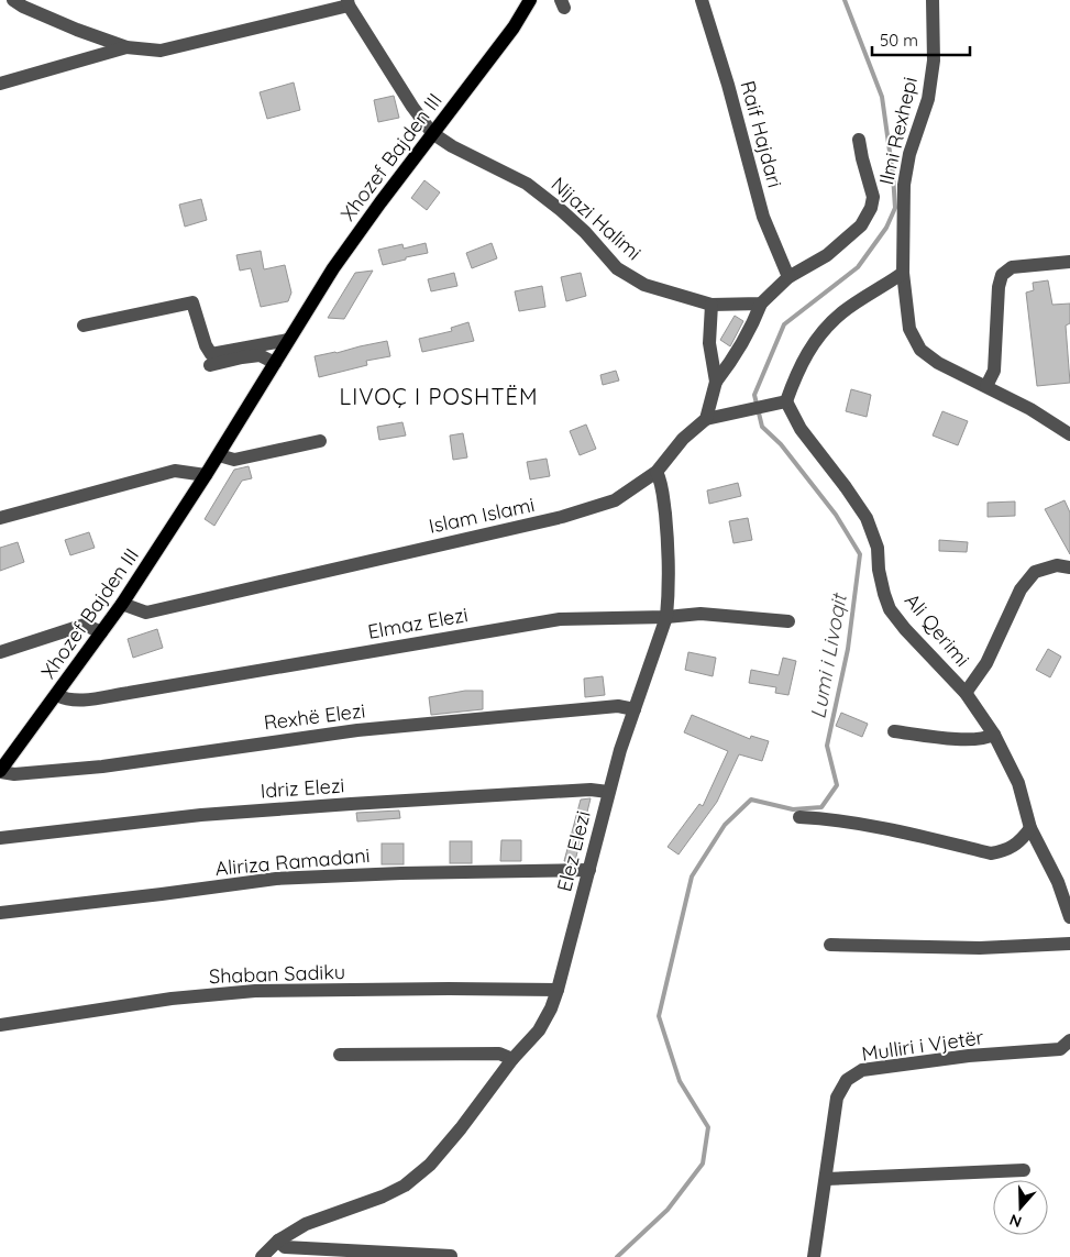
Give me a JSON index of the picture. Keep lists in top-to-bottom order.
{
  "streets": {
    "main road": ["Xhozef Bajden III"],
    "street": [
      "Ilmi Rexhepi",
      "Raif Hajdari",
      "Nijazi Halimi",
      "Islam Islami",
      "Elmaz Elezi",
      "Ali Qerimi",
      "Rexhë Elezi",
      "Idriz Elezi",
      "Elez Elezi",
      "Aliriza Ramadani",
      "Shaban Sadiku",
      "Mulliri i Vjetër"
    ]
  },
  "crossings": [
    ["Xhozef Bajden III", "Nijazi Halimi"],
    ["Xhozef Bajden III", "Islam Islami"],
    ["Xhozef Bajden III", "Elmaz Elezi"],
    ["Xhozef Bajden III", "Rexhë Elezi"],
    ["Islam Islami", "Elez Elezi"],
    ["Elmaz Elezi", "Elez Elezi"],
    ["Rexhë Elezi", "Elez Elezi"],
    ["Idriz Elezi", "Elez Elezi"],
    ["Elez Elezi", "Aliriza Ramadani"],
    ["Elez Elezi", "Shaban Sadiku"]
  ],
  "districts": ["LIVOÇ I POSHTËM"],
  "water": ["Lumi i Livoqit"],
  "scale_bar": "50 m",
  "north": "bottom"
}
